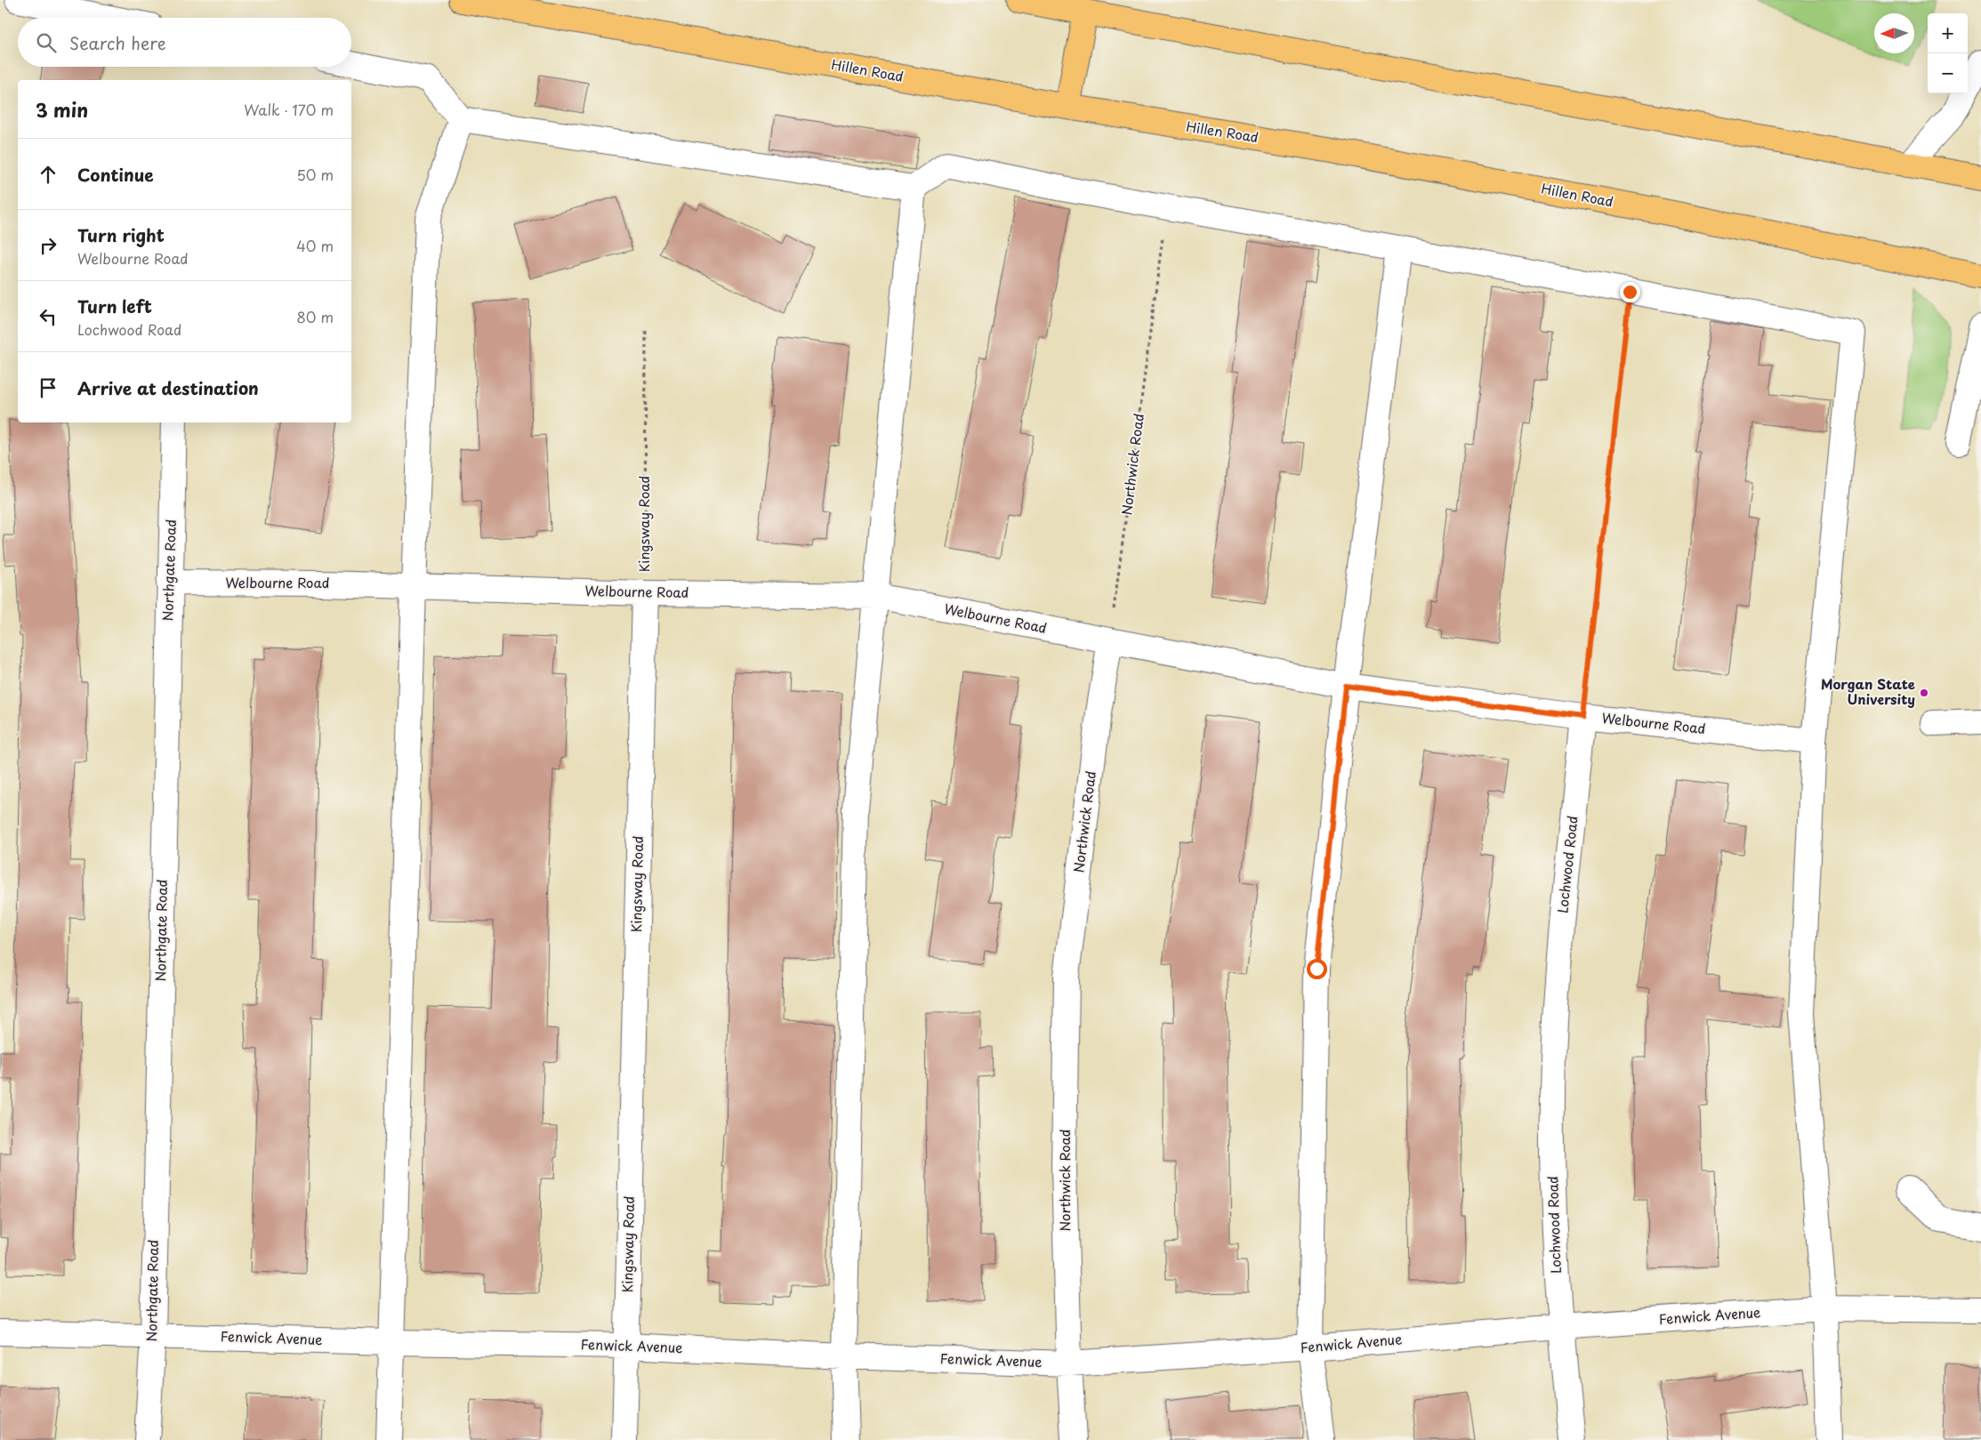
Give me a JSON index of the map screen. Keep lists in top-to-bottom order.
{
  "streets": {
    "main road": ["Hillen Road"],
    "street": [
      "Northwick Road",
      "Kingsway Road",
      "Northgate Road",
      "Welbourne Road",
      "Lochwood Road",
      "Fenwick Avenue"
    ]
  },
  "crossings": [
    ["Northwick Road", "Welbourne Road"],
    ["Northwick Road", "Fenwick Avenue"],
    ["Kingsway Road", "Welbourne Road"],
    ["Kingsway Road", "Fenwick Avenue"],
    ["Northgate Road", "Welbourne Road"],
    ["Northgate Road", "Fenwick Avenue"],
    ["Welbourne Road", "Lochwood Road"],
    ["Lochwood Road", "Fenwick Avenue"]
  ],
  "places": ["Morgan State University"],
  "north": "left",
  "page": {
    "map_buttons": ["+", "−"],
    "search": "Search here",
    "heading": ["3 min", "Walk · 170 m"],
    "list": [
      ["Continue", "50 m"],
      ["Turn right", "Welbourne Road", "40 m"],
      ["Turn left", "Lochwood Road", "80 m"],
      "Arrive at destination"
    ]
  }
}
